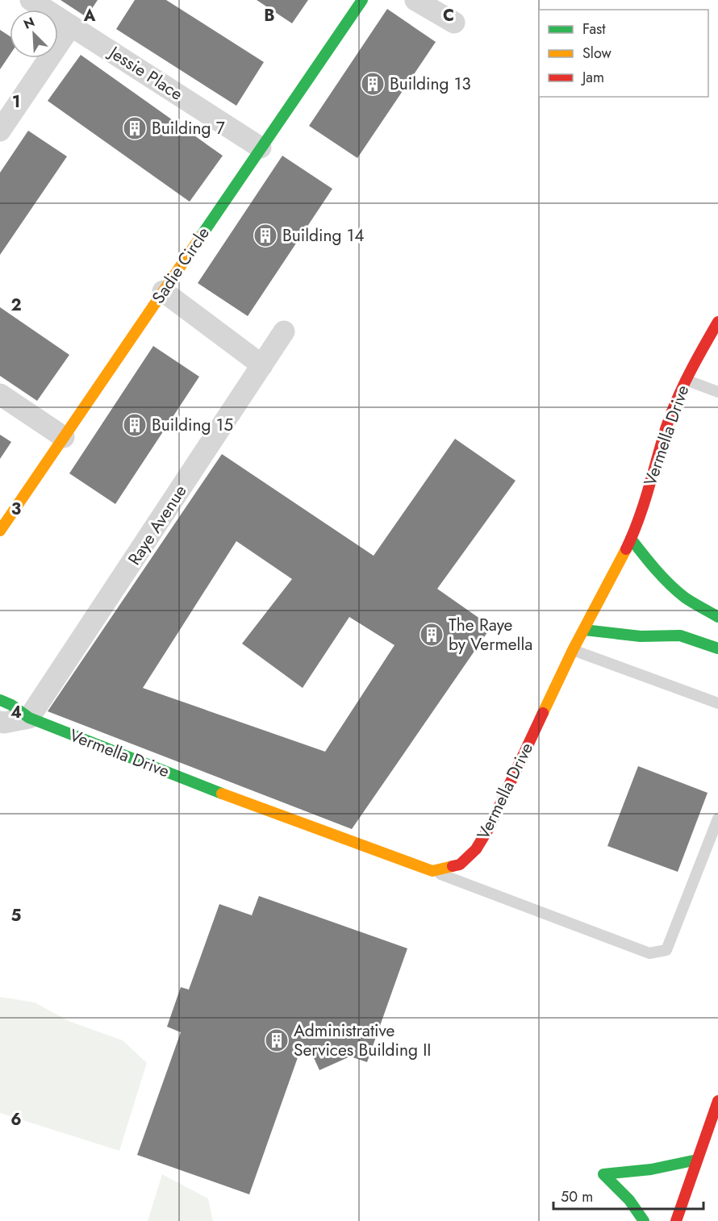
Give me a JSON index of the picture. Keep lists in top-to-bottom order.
{
  "streets": {
    "main road": ["Sadie Circle", "Vermella Drive"],
    "street": ["Jessie Place", "Raye Avenue"]
  },
  "crossings": [
    ["Jessie Place", "Sadie Circle"],
    ["Vermella Drive", "Raye Avenue"]
  ],
  "places": {
    "building": [
      "Building 13",
      "Building 7",
      "Building 14",
      "Building 15",
      "The Raye by Vermella",
      "Administrative Services Building II"
    ]
  },
  "legend": ["Fast", "Slow", "Jam"],
  "scale_bar": "50 m",
  "north": "top left",
  "grid": {
    "columns": ["A", "B", "C"],
    "rows": [
      "1",
      "2",
      "3",
      "4",
      "5",
      "6"
    ]
  }
}
